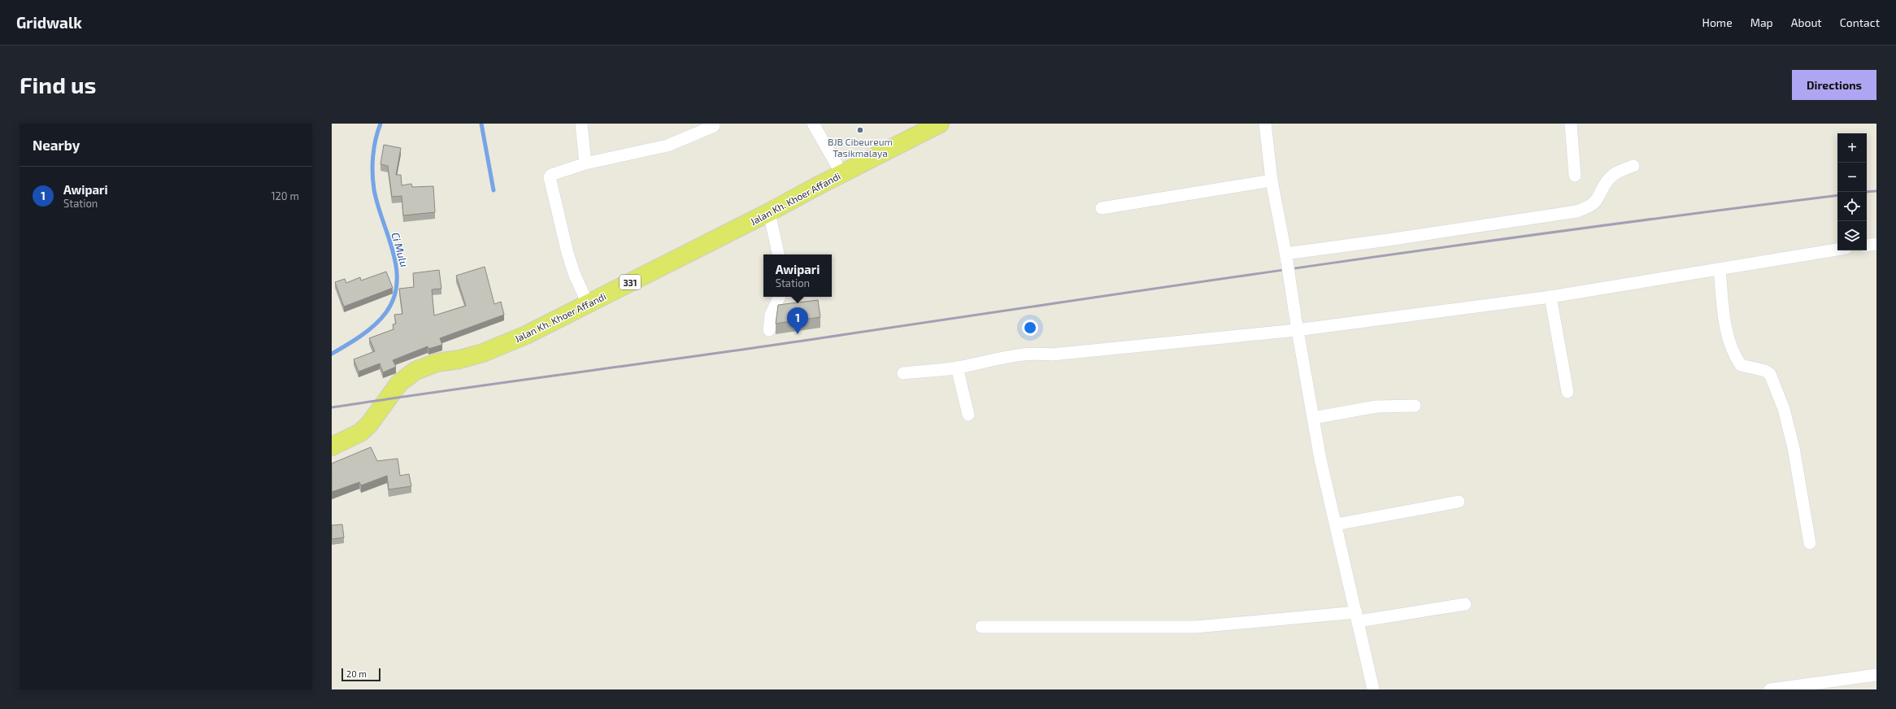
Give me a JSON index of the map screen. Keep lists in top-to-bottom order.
{
  "streets": {
    "main road": ["Jalan Kh. Khoer Affandi", "331"]
  },
  "water": ["Ci Mulu"],
  "places": ["BJB Cibeureum Tasikmalaya"],
  "scale_bar": "20 m",
  "page": {
    "header": "Gridwalk",
    "nav": [
      "Home",
      "Map",
      "About",
      "Contact"
    ],
    "buttons": "Directions",
    "title": "Find us",
    "heading": "Nearby",
    "map_buttons": ["+", "−"],
    "list": [
      {
        "mark": "1",
        "name": "Awipari",
        "note": "Station",
        "value": "120 m"
      }
    ],
    "popup": ["Awipari", "Station"],
    "pins": "1",
    "scale": "20 m"
  }
}
